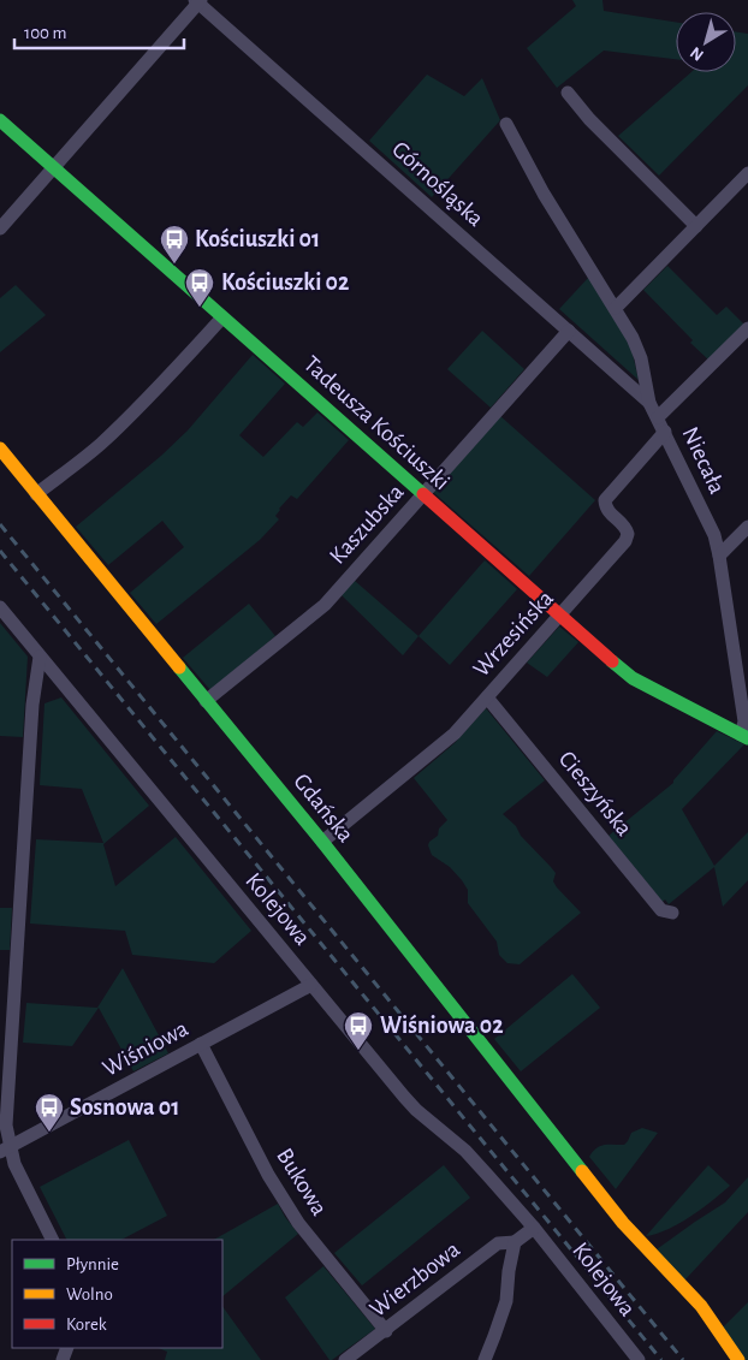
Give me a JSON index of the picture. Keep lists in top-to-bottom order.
{
  "streets": {
    "street": [
      "Górnośląska",
      "Tadeusza Kościuszki",
      "Niecała",
      "Kaszubska",
      "Wrzesińska",
      "Cieszyńska",
      "Gdańska",
      "Kolejowa",
      "Wiśniowa",
      "Bukowa",
      "Wierzbowa"
    ]
  },
  "crossings": [
    ["Górnośląska", "Niecała"],
    ["Górnośląska", "Kaszubska"],
    ["Tadeusza Kościuszki", "Niecała"],
    ["Tadeusza Kościuszki", "Kaszubska"],
    ["Tadeusza Kościuszki", "Wrzesińska"],
    ["Niecała", "Wrzesińska"],
    ["Kaszubska", "Gdańska"],
    ["Wrzesińska", "Cieszyńska"],
    ["Wrzesińska", "Gdańska"],
    ["Kolejowa", "Wiśniowa"],
    ["Wiśniowa", "Bukowa"],
    ["Bukowa", "Wierzbowa"]
  ],
  "places": {
    "bus stop": [
      "Kościuszki 01",
      "Kościuszki 02",
      "Wiśniowa 02",
      "Sosnowa 01"
    ]
  },
  "legend": ["Płynnie", "Wolno", "Korek"],
  "scale_bar": "100 m",
  "north": "bottom left"
}
